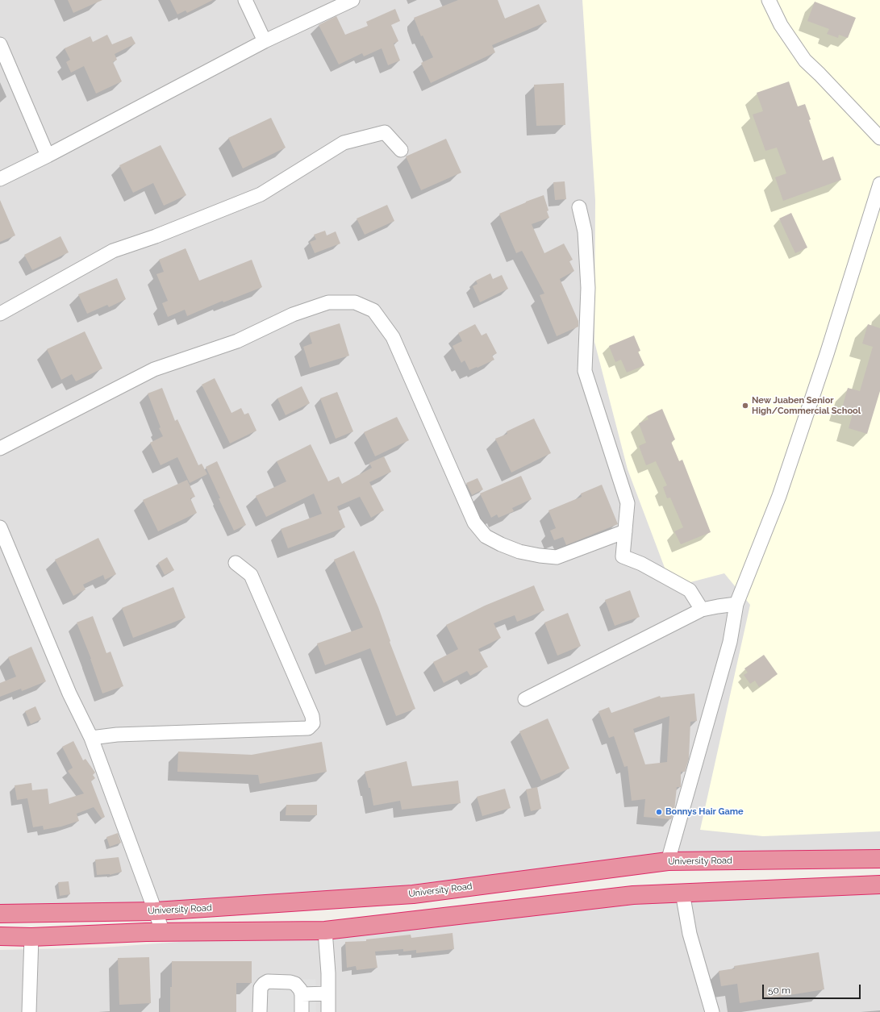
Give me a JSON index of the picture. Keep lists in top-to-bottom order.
{
  "streets": {
    "highway": ["University Road"]
  },
  "places": ["New Juaben Senior High/Commercial School", "Bonnys Hair Game"],
  "scale_bar": "50 m"
}
